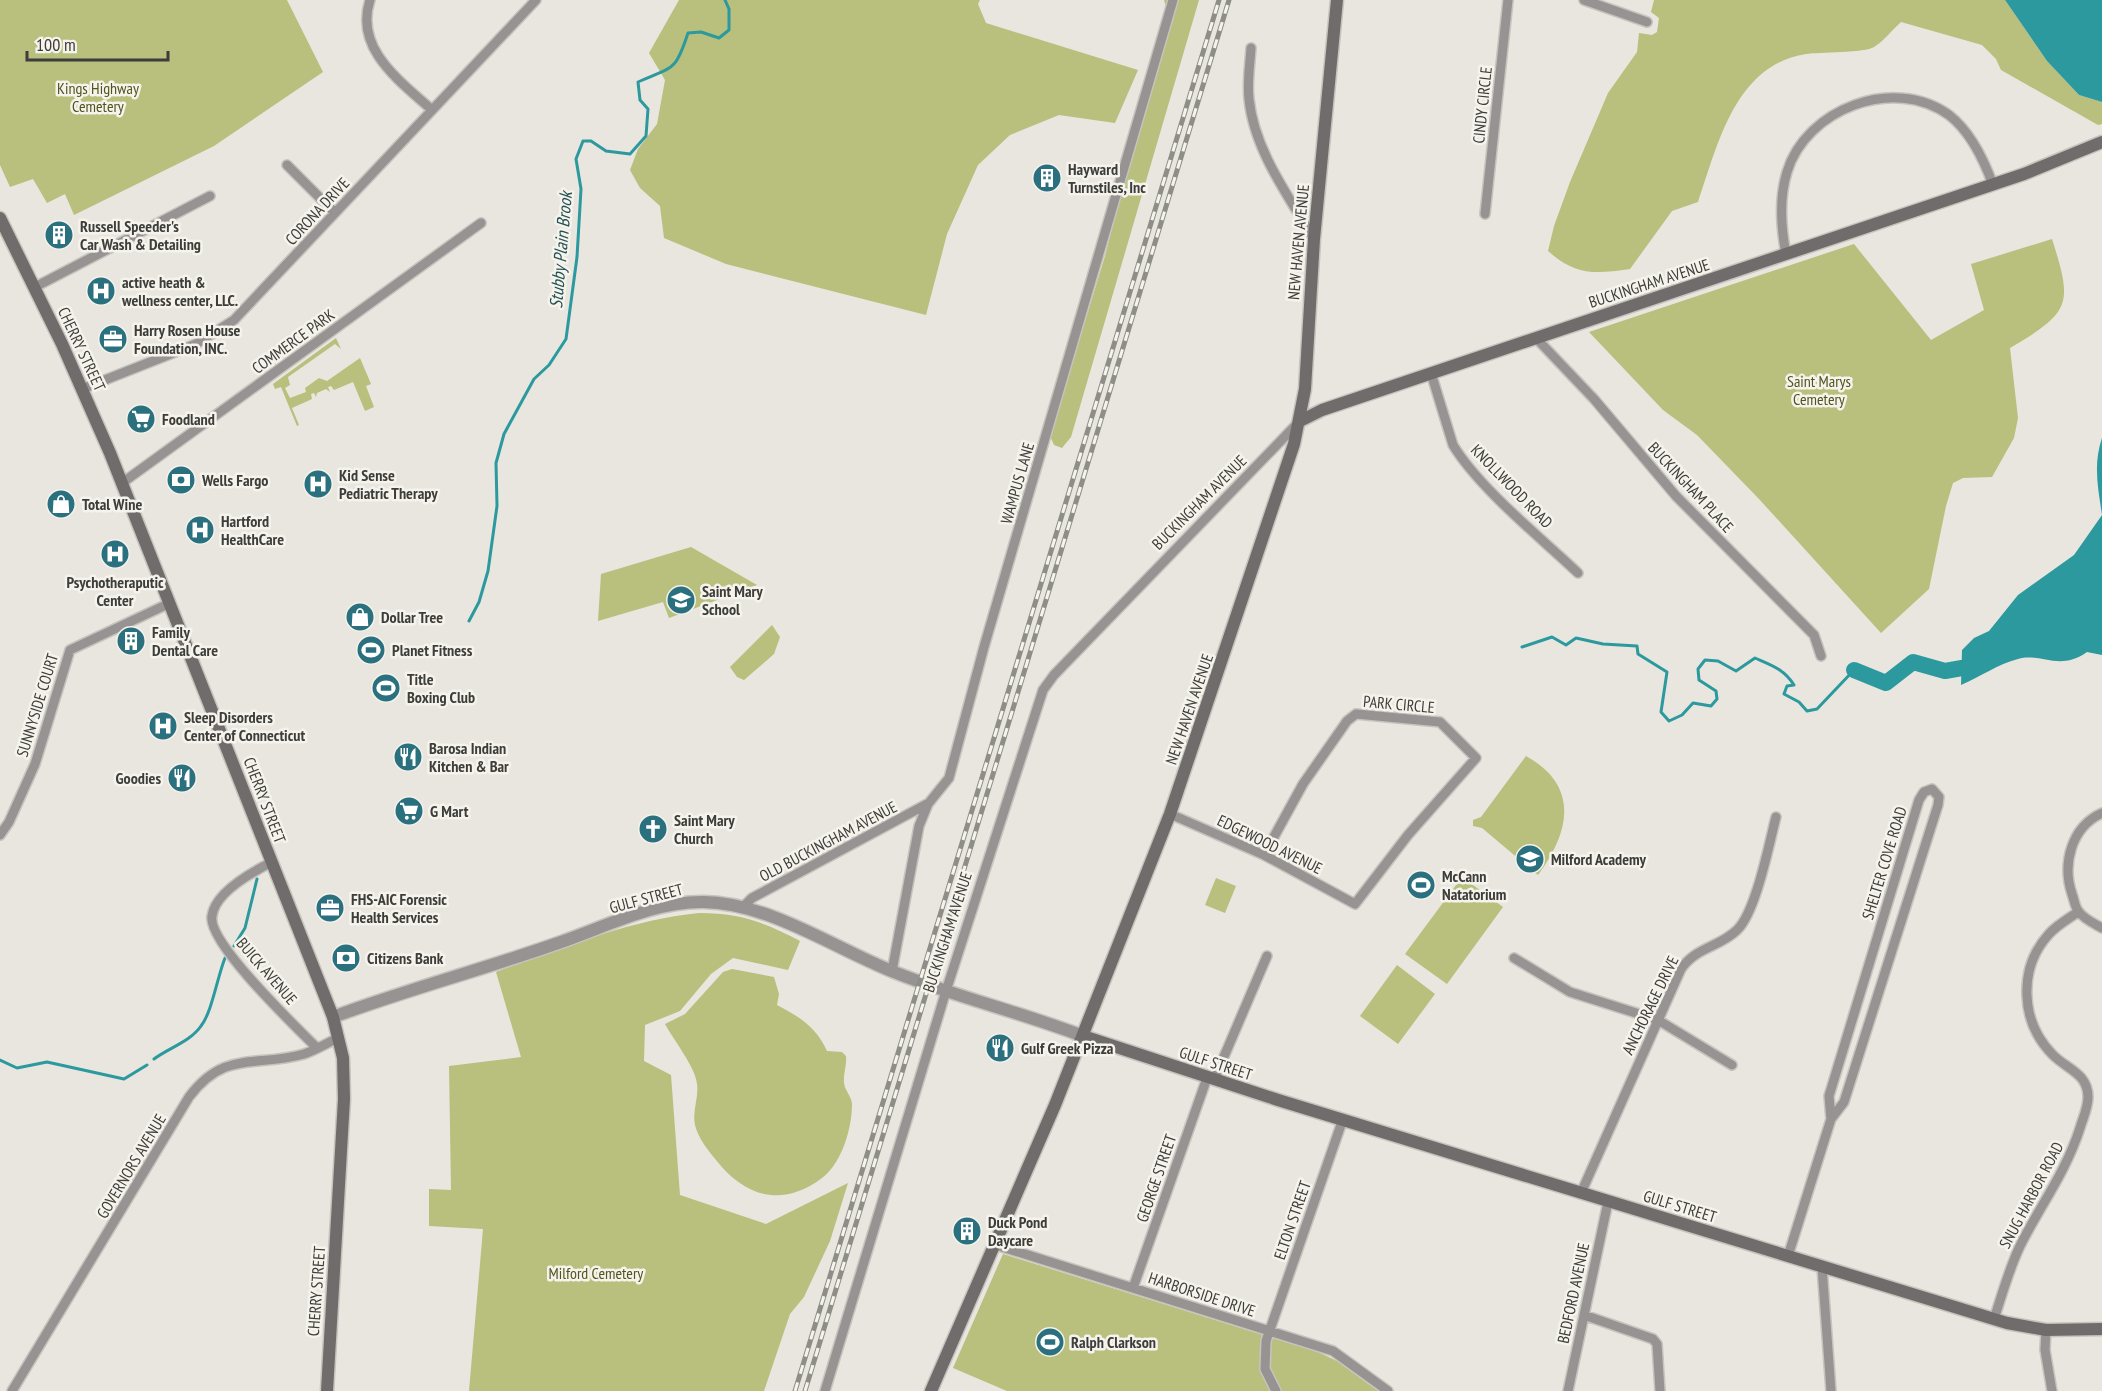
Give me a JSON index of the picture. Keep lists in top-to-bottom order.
{
  "streets": {
    "main road": [
      "NEW HAVEN AVENUE",
      "BUCKINGHAM AVENUE",
      "CHERRY STREET",
      "GULF STREET"
    ],
    "street": [
      "CINDY CIRCLE",
      "CORONA DRIVE",
      "COMMERCE PARK",
      "WAMPUS LANE",
      "KNOLLWOOD ROAD",
      "BUCKINGHAM PLACE",
      "PARK CIRCLE",
      "SUNNYSIDE COURT",
      "OLD BUCKINGHAM AVENUE",
      "EDGEWOOD AVENUE",
      "SHELTER COVE ROAD",
      "BUICK AVENUE",
      "ANCHORAGE DRIVE",
      "GOVERNORS AVENUE",
      "GEORGE STREET",
      "SNUG HARBOR ROAD",
      "ELTON STREET",
      "BEDFORD AVENUE",
      "HARBORSIDE DRIVE"
    ]
  },
  "crossings": [
    ["CORONA DRIVE", "CHERRY STREET"],
    ["NEW HAVEN AVENUE", "BUCKINGHAM AVENUE"],
    ["NEW HAVEN AVENUE", "EDGEWOOD AVENUE"],
    ["NEW HAVEN AVENUE", "GULF STREET"],
    ["NEW HAVEN AVENUE", "HARBORSIDE DRIVE"],
    ["BUCKINGHAM AVENUE", "KNOLLWOOD ROAD"],
    ["BUCKINGHAM AVENUE", "BUCKINGHAM PLACE"],
    ["BUCKINGHAM AVENUE", "GULF STREET"],
    ["COMMERCE PARK", "CHERRY STREET"],
    ["CHERRY STREET", "SUNNYSIDE COURT"],
    ["CHERRY STREET", "GULF STREET"],
    ["CHERRY STREET", "BUICK AVENUE"],
    ["CHERRY STREET", "GOVERNORS AVENUE"],
    ["WAMPUS LANE", "OLD BUCKINGHAM AVENUE"],
    ["WAMPUS LANE", "GULF STREET"],
    ["PARK CIRCLE", "EDGEWOOD AVENUE"],
    ["OLD BUCKINGHAM AVENUE", "GULF STREET"],
    ["SHELTER COVE ROAD", "GULF STREET"],
    ["GULF STREET", "ANCHORAGE DRIVE"],
    ["GULF STREET", "GEORGE STREET"],
    ["GULF STREET", "SNUG HARBOR ROAD"],
    ["GULF STREET", "ELTON STREET"],
    ["GULF STREET", "BEDFORD AVENUE"],
    ["BUICK AVENUE", "GOVERNORS AVENUE"],
    ["GEORGE STREET", "HARBORSIDE DRIVE"],
    ["ELTON STREET", "HARBORSIDE DRIVE"]
  ],
  "water": ["Stubby Plain Brook"],
  "parks": ["Kings Highway Cemetery", "Saint Marys Cemetery", "Milford Cemetery"],
  "places": {
    "building": [
      "Hayward Turnstiles, Inc",
      "Russell Speeder's Car Wash & Detailing",
      "Family Dental Care",
      "Duck Pond Daycare"
    ],
    "hospital": [
      "active heath & wellness center, LLC.",
      "Kid Sense Pediatric Therapy",
      "Hartford HealthCare",
      "Psychotheraputic Center",
      "Sleep Disorders Center of Connecticut"
    ],
    "office": ["Harry Rosen House Foundation, INC.", "FHS-AIC Forensic Health Services"],
    "supermarket": ["Foodland", "G Mart"],
    "bank": ["Wells Fargo", "Citizens Bank"],
    "shop": ["Total Wine", "Dollar Tree"],
    "school or university": ["Saint Mary School", "Milford Academy"],
    "sports": [
      "Planet Fitness",
      "Title Boxing Club",
      "McCann Natatorium",
      "Ralph Clarkson"
    ],
    "restaurant": ["Barosa Indian Kitchen & Bar", "Goodies", "Gulf Greek Pizza"],
    "church": ["Saint Mary Church"]
  },
  "scale_bar": "100 m"
}
